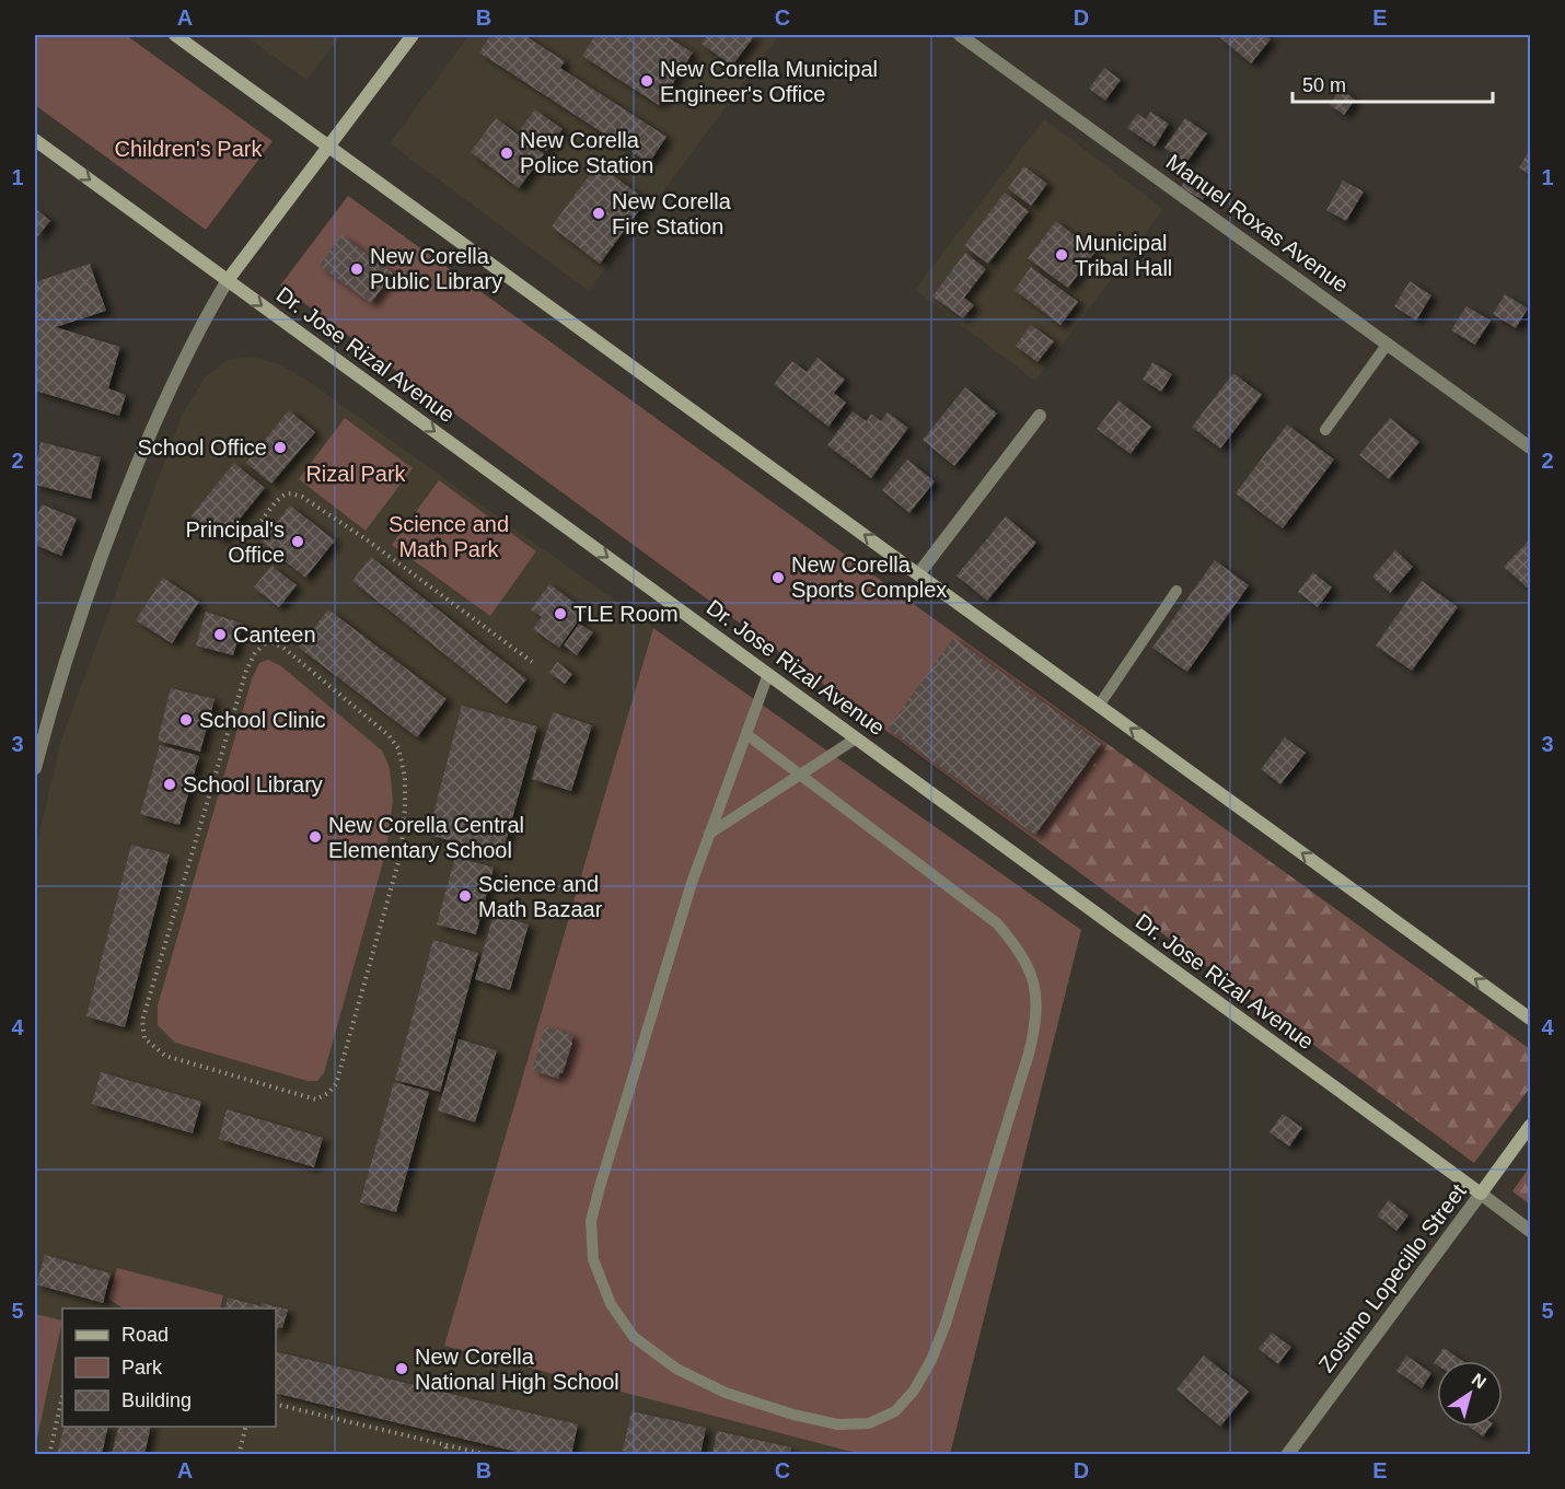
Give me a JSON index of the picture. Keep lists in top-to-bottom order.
{
  "streets": {
    "main road": ["Dr. Jose Rizal Avenue", "Zosimo Lopecillo Street"],
    "street": ["Manuel Roxas Avenue"]
  },
  "crossings": [
    ["Dr. Jose Rizal Avenue", "Zosimo Lopecillo Street"]
  ],
  "one_way": ["Dr. Jose Rizal Avenue"],
  "parks": ["Children's Park", "Rizal Park", "Science and Math Park"],
  "places": [
    "New Corella Municipal Engineer's Office",
    "New Corella Police Station",
    "New Corella Fire Station",
    "Municipal Tribal Hall",
    "New Corella Public Library",
    "School Office",
    "Principal's Office",
    "New Corella Sports Complex",
    "TLE Room",
    "Canteen",
    "School Clinic",
    "School Library",
    "New Corella Central Elementary School",
    "Science and Math Bazaar",
    "New Corella National High School"
  ],
  "legend": ["Road", "Park", "Building"],
  "scale_bar": "50 m",
  "north": "top right",
  "grid": {
    "columns": [
      "A",
      "B",
      "C",
      "D",
      "E"
    ],
    "rows": [
      "1",
      "2",
      "3",
      "4",
      "5"
    ]
  }
}
